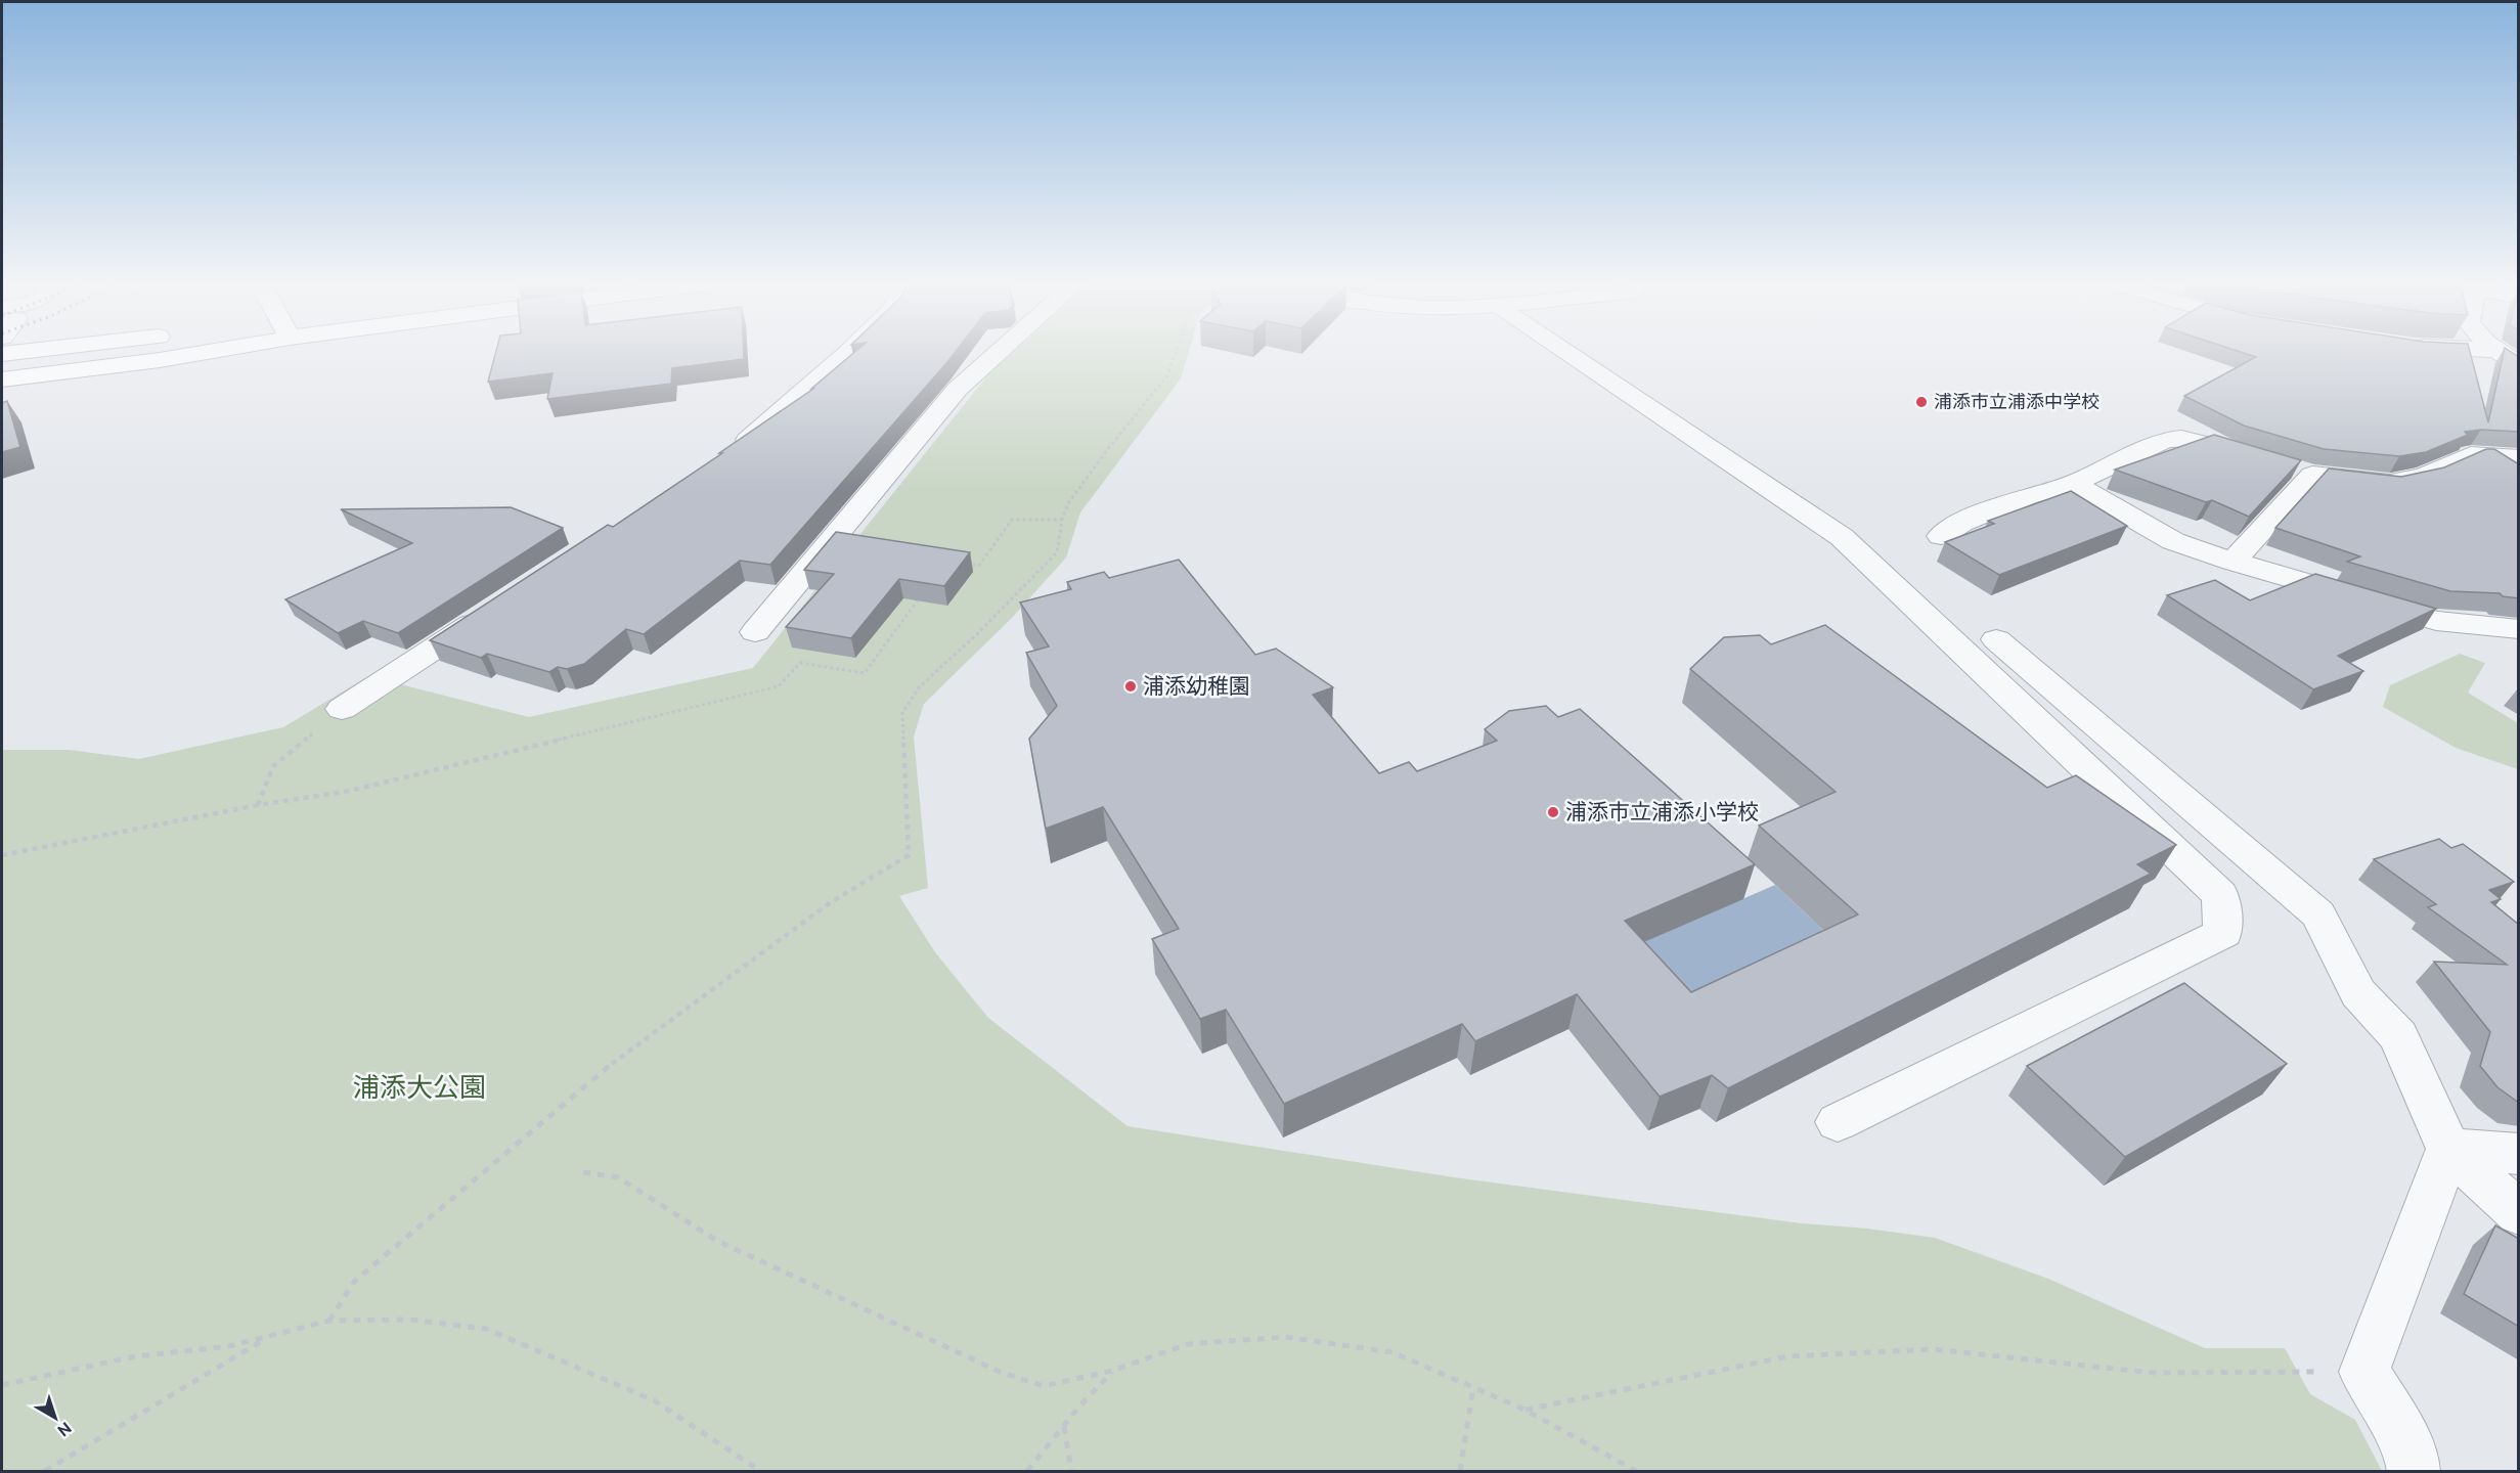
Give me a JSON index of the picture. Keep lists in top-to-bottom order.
{
  "parks": ["浦添大公園"],
  "places": ["浦添市立浦添中学校", "浦添幼稚園", "浦添市立浦添小学校"],
  "north": "bottom right"
}
